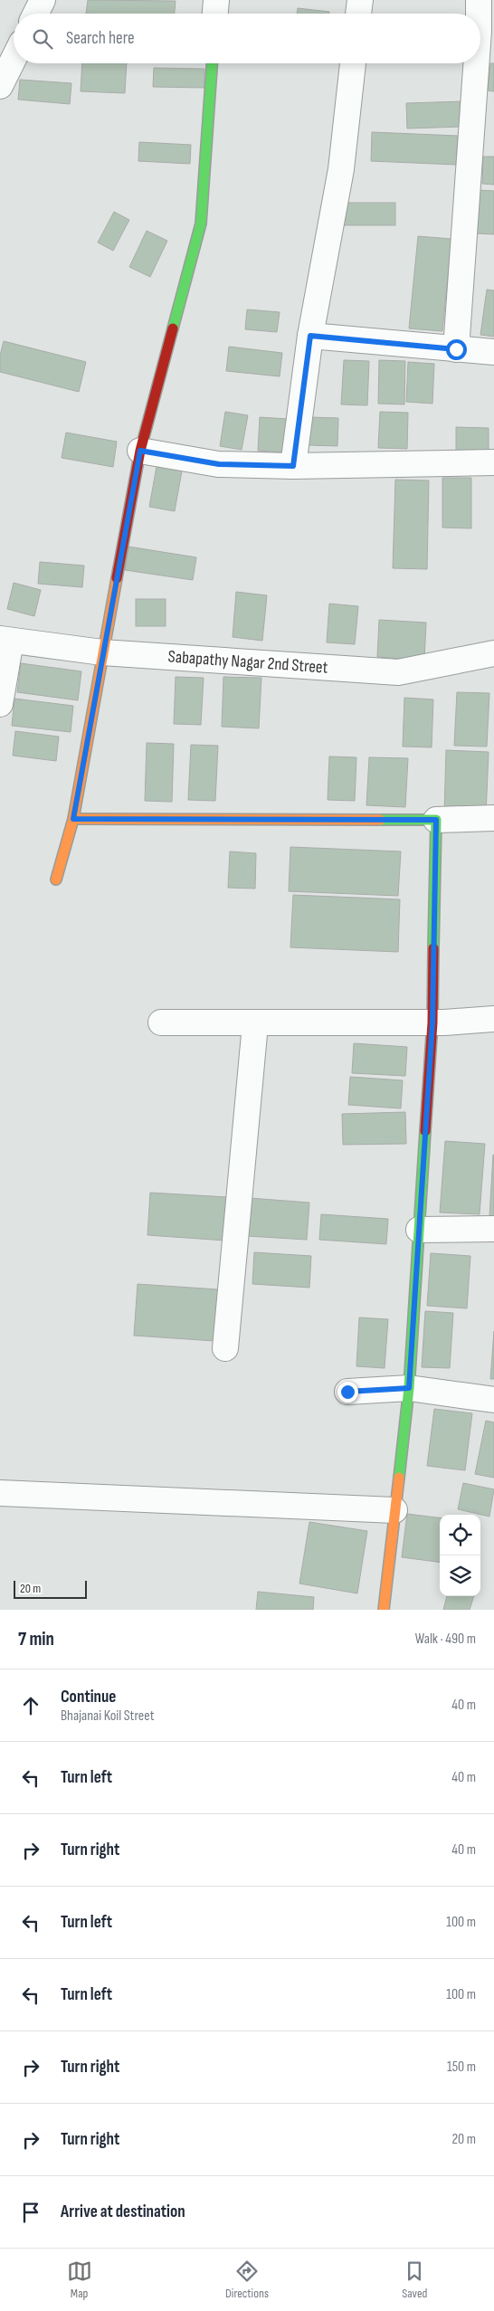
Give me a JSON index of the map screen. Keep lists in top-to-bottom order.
{
  "streets": {
    "street": ["Sabapathy Nagar 2nd Street"]
  },
  "scale_bar": "20 m",
  "page": {
    "search": "Search here",
    "scale": "20 m",
    "heading": ["7 min", "Walk · 490 m"],
    "list": [
      ["Continue", "Bhajanai Koil Street", "40 m"],
      ["Turn left", "40 m"],
      ["Turn right", "40 m"],
      ["Turn left", "100 m"],
      ["Turn left", "100 m"],
      ["Turn right", "150 m"],
      ["Turn right", "20 m"],
      "Arrive at destination"
    ],
    "nav": ["Map", "Directions", "Saved"]
  }
}
